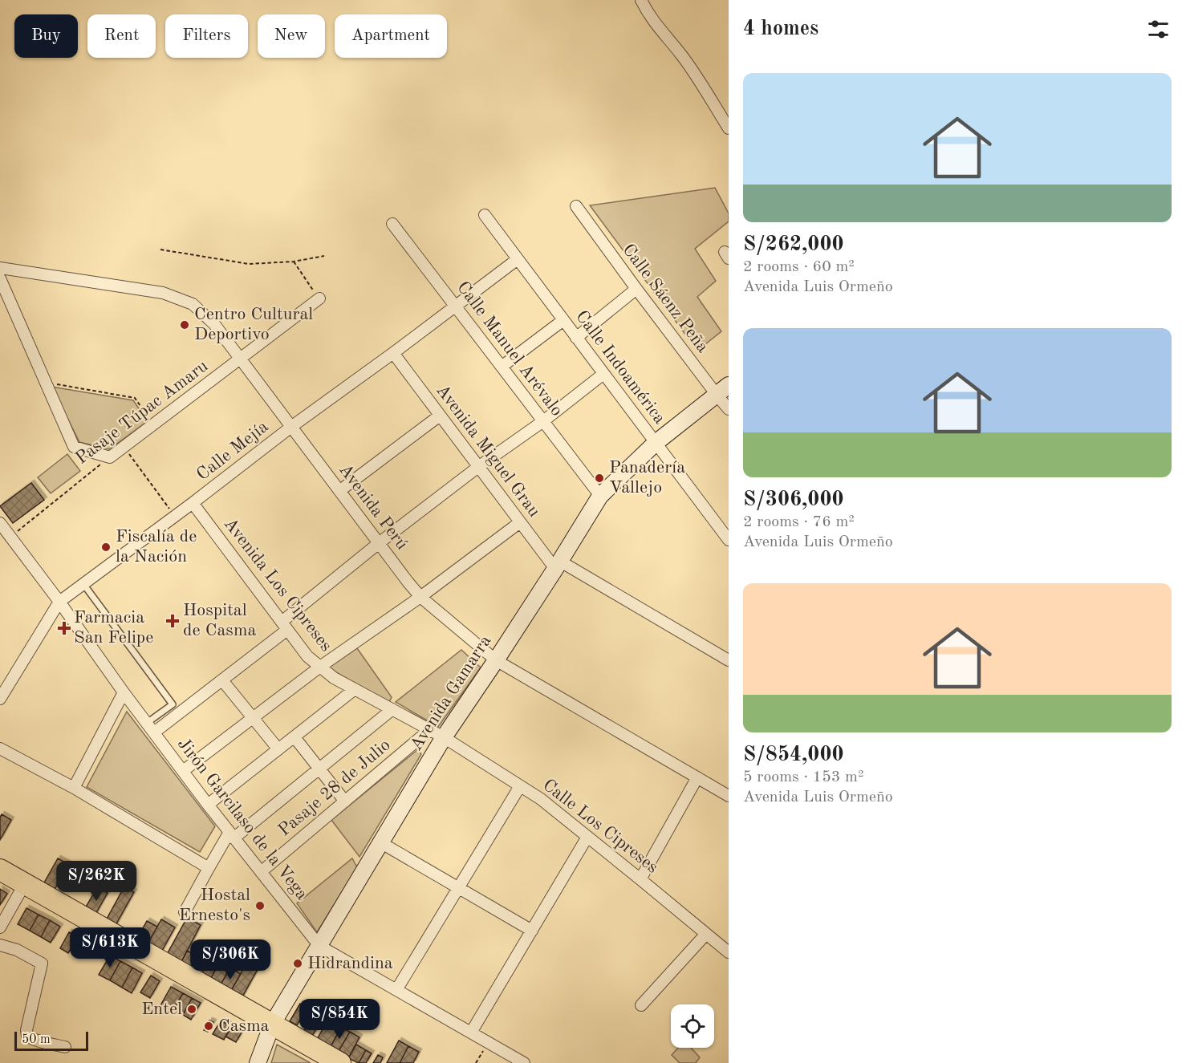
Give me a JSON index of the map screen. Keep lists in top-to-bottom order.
{
  "streets": {
    "street": [
      "Calle Sáenz Peña",
      "Calle Manuel Arévalo",
      "Calle Indoamérica",
      "Pasaje Túpac Amaru",
      "Calle Mejía",
      "Avenida Miguel Grau",
      "Avenida Perú",
      "Avenida Los Cipreses",
      "Avenida Gamarra",
      "Pasaje 28 de Julio",
      "Jirón Garcilaso de la Vega",
      "Calle Los Cipreses"
    ]
  },
  "crossings": [
    ["Calle Sáenz Peña", "Avenida Gamarra"],
    ["Calle Manuel Arévalo", "Calle Mejía"],
    ["Calle Manuel Arévalo", "Avenida Gamarra"],
    ["Calle Indoamérica", "Calle Mejía"],
    ["Calle Indoamérica", "Avenida Gamarra"],
    ["Pasaje Túpac Amaru", "Avenida Perú"],
    ["Pasaje Túpac Amaru", "Jirón Garcilaso de la Vega"],
    ["Calle Mejía", "Avenida Miguel Grau"],
    ["Calle Mejía", "Avenida Perú"],
    ["Calle Mejía", "Avenida Los Cipreses"],
    ["Calle Mejía", "Jirón Garcilaso de la Vega"],
    ["Avenida Miguel Grau", "Avenida Gamarra"],
    ["Avenida Perú", "Avenida Gamarra"],
    ["Avenida Los Cipreses", "Avenida Gamarra"],
    ["Avenida Los Cipreses", "Pasaje 28 de Julio"],
    ["Avenida Los Cipreses", "Calle Los Cipreses"],
    ["Avenida Gamarra", "Pasaje 28 de Julio"],
    ["Avenida Gamarra", "Jirón Garcilaso de la Vega"],
    ["Avenida Gamarra", "Calle Los Cipreses"],
    ["Pasaje 28 de Julio", "Jirón Garcilaso de la Vega"],
    ["Pasaje 28 de Julio", "Calle Los Cipreses"]
  ],
  "places": {
    "other": [
      "Centro Cultural Deportivo",
      "Panadería Vallejo",
      "Fiscalía de la Nación",
      "Hostal Ernesto's",
      "Hidrandina",
      "Entel",
      "Casma"
    ],
    "health": ["Hospital de Casma", "Farmacia San Felipe"]
  },
  "scale_bar": "50 m",
  "page": {
    "heading": "4 homes",
    "chip": [
      "Buy",
      "Rent",
      "Filters",
      "New",
      "Apartment"
    ],
    "list": [
      {
        "name": "S/262,000",
        "note": "2 rooms · 60 m² · Avenida Luis Ormeño"
      },
      {
        "name": "S/306,000",
        "note": "2 rooms · 76 m² · Avenida Luis Ormeño"
      },
      {
        "name": "S/854,000",
        "note": "5 rooms · 153 m² · Avenida Luis Ormeño"
      }
    ],
    "price": [
      "S/262K",
      "S/613K",
      "S/306K",
      "S/854K"
    ],
    "scale": "50 m"
  }
}
